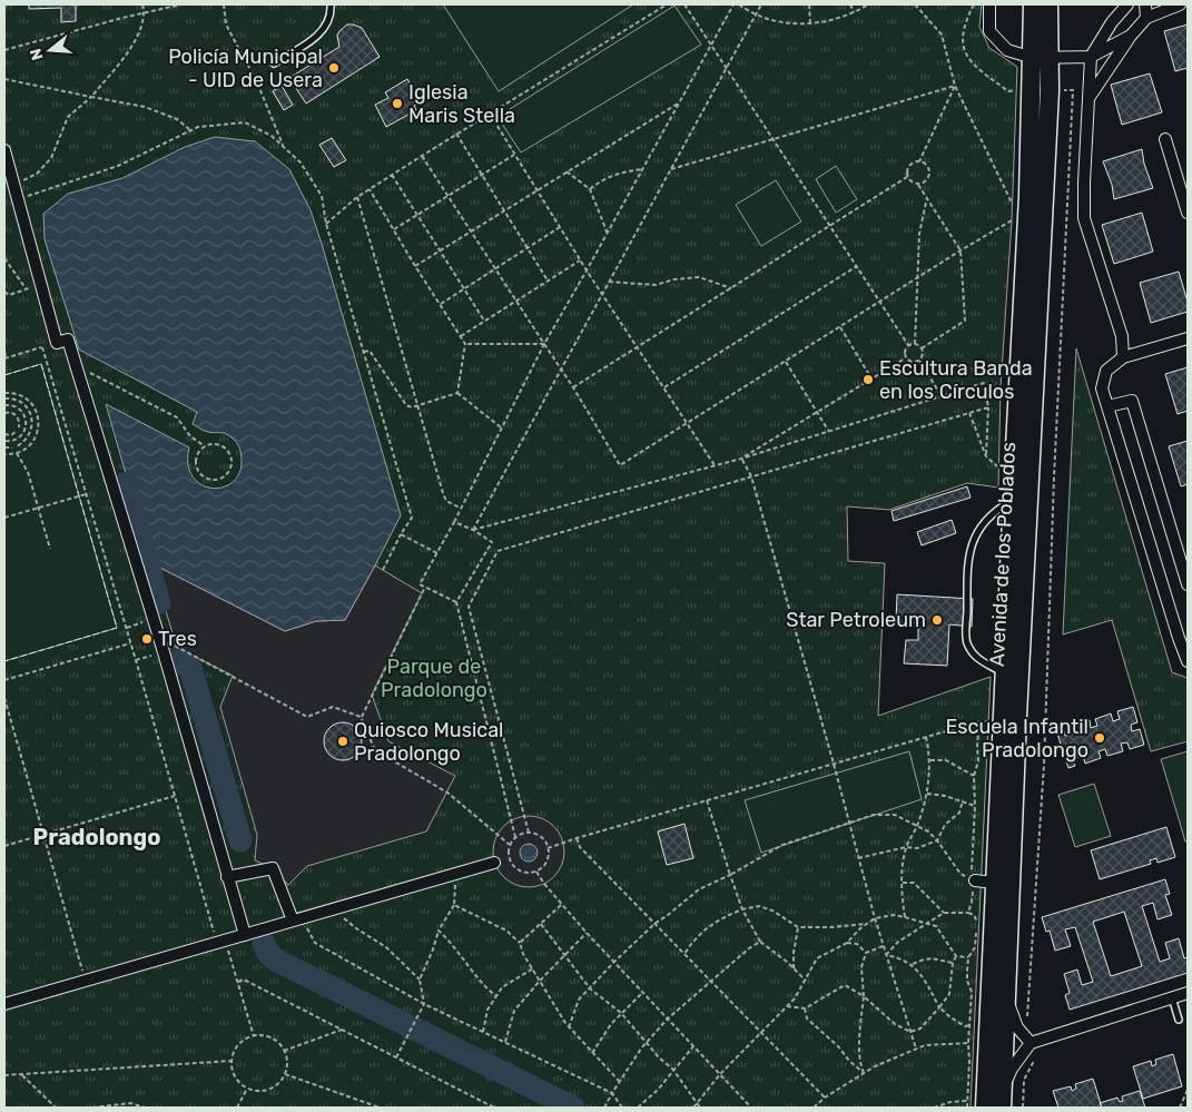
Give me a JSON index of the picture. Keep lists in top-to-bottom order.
{
  "streets": {
    "main road": ["Avenida de los Poblados"]
  },
  "districts": ["Pradolongo"],
  "parks": ["Parque de Pradolongo"],
  "places": [
    "Policía Municipal - UID de Usera",
    "Iglesia Maris Stella",
    "Escultura Banda en los Círculos",
    "Star Petroleum",
    "Tres",
    "Escuela Infantil Pradolongo",
    "Quiosco Musical Pradolongo"
  ],
  "north": "left"
}
